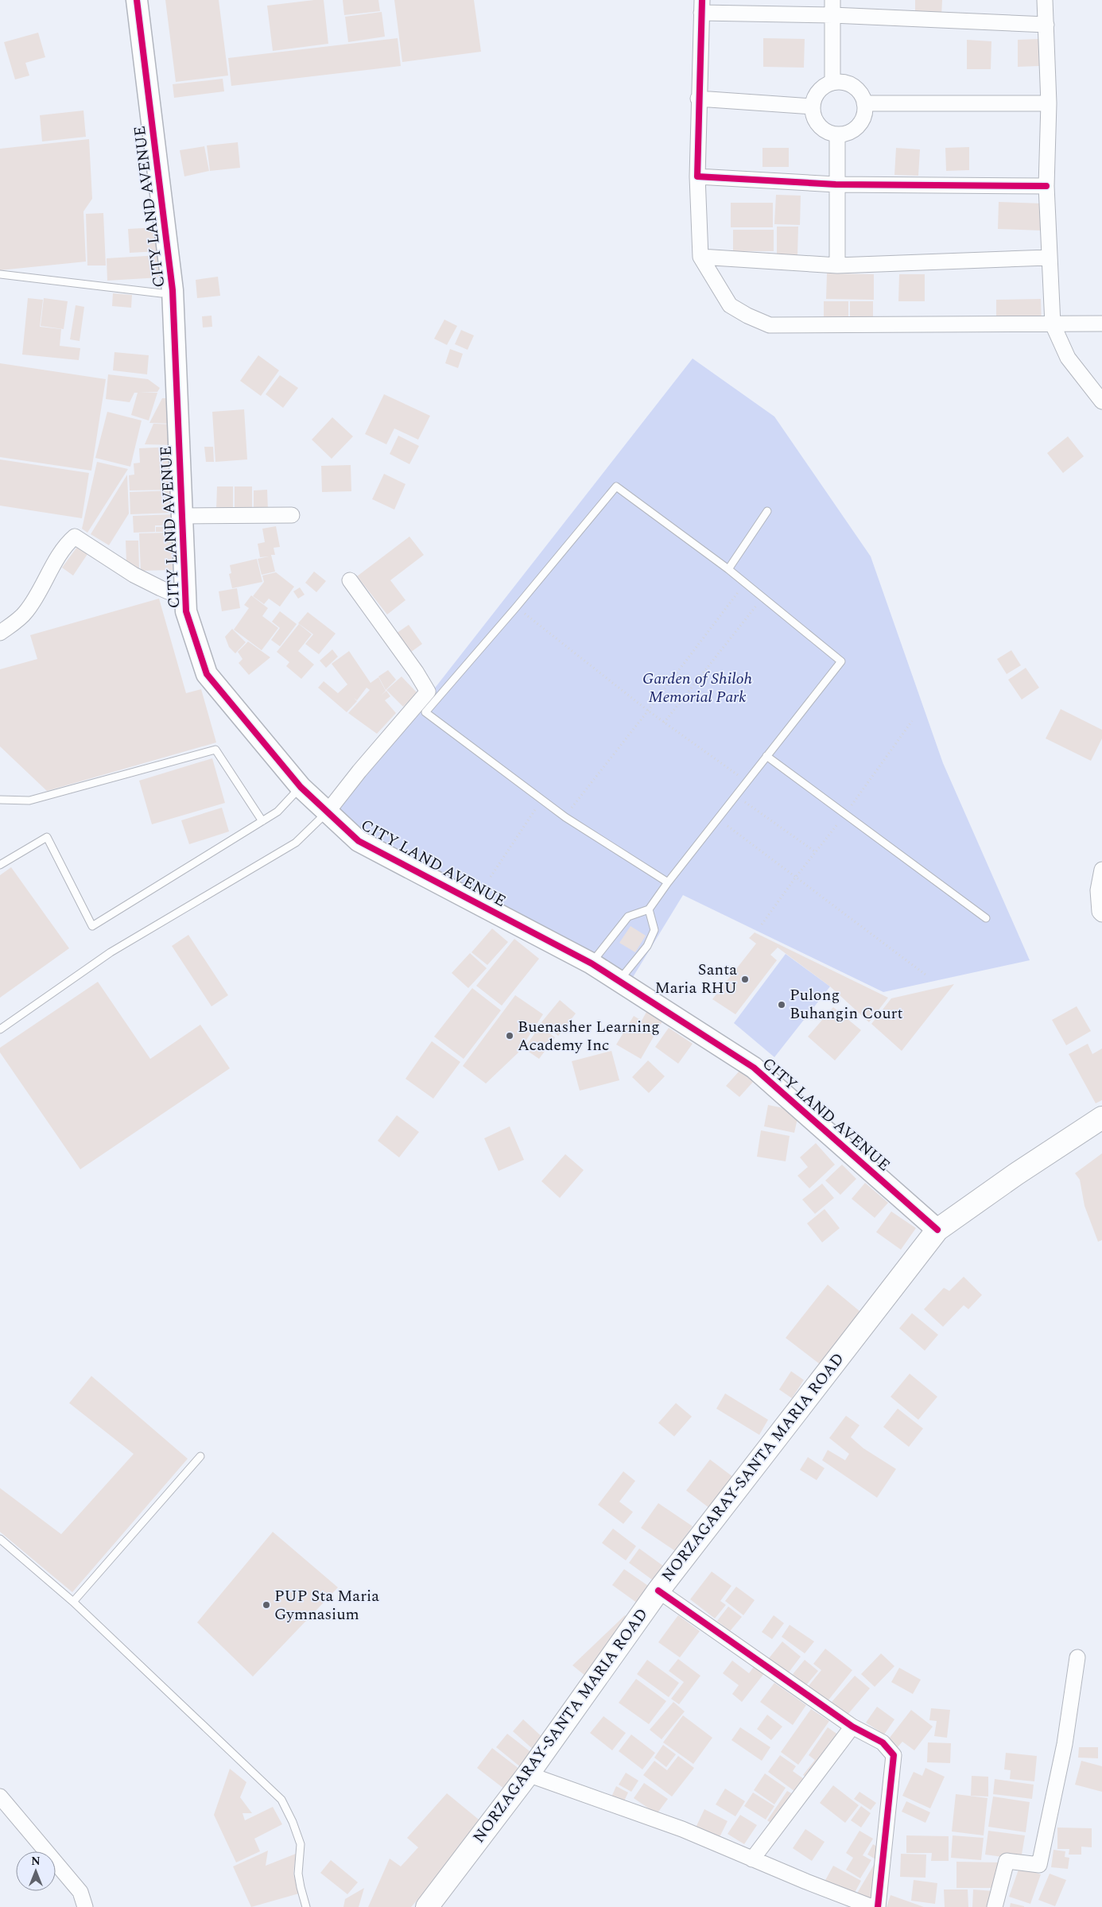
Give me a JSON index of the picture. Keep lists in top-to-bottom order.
{
  "streets": {
    "main road": ["NORZAGARAY-SANTA MARIA ROAD"],
    "street": ["CITY LAND AVENUE"]
  },
  "crossings": [
    ["CITY LAND AVENUE", "NORZAGARAY-SANTA MARIA ROAD"]
  ],
  "parks": ["Garden of Shiloh Memorial Park"],
  "places": [
    "Santa Maria RHU",
    "Pulong Buhangin Court",
    "Buenasher Learning Academy Inc",
    "PUP Sta Maria Gymnasium"
  ],
  "north": "top"
}
